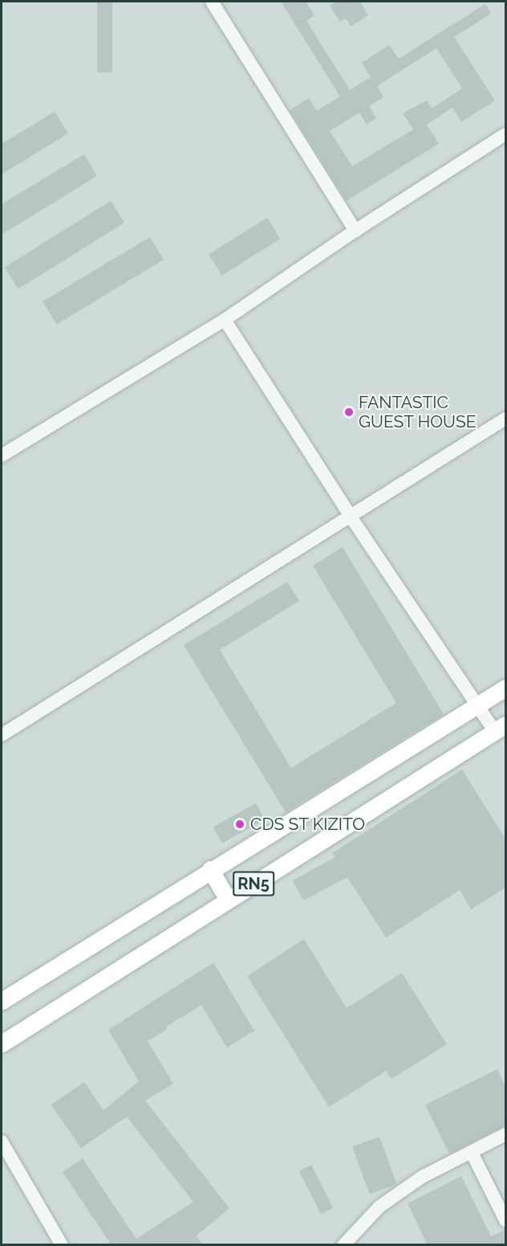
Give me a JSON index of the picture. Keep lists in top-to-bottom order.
{
  "streets": {
    "main road": ["RN5"]
  },
  "places": ["FANTASTIC GUEST HOUSE", "CDS ST KIZITO"]
}
